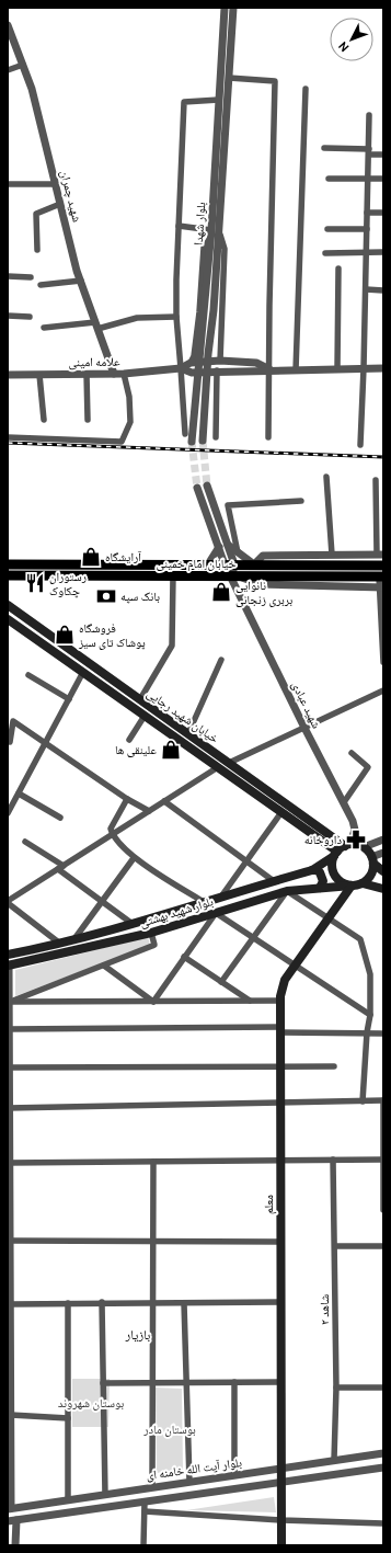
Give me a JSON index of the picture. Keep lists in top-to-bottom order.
{
  "streets": {
    "main road": [
      "خیابان امام خمینی",
      "خیابان شهید رجایی",
      "بلوار شهید بهشتی",
      "معلم"
    ],
    "street": [
      "شهید چمران",
      "بلوار شهدا",
      "علامه امینی",
      "شهید عبادی",
      "شاهد ۲",
      "بلوار آیت الله خامنه ای"
    ]
  },
  "crossings": [
    ["شهید چمران", "علامه امینی"],
    ["خیابان امام خمینی", "شهید عبادی"],
    ["شهید عبادی", "خیابان شهید رجایی"],
    ["شهید عبادی", "بلوار شهید بهشتی"],
    ["شهید عبادی", "معلم"],
    ["خیابان شهید رجایی", "بلوار شهید بهشتی"],
    ["خیابان شهید رجایی", "معلم"],
    ["بلوار شهید بهشتی", "معلم"],
    ["معلم", "بلوار آیت الله خامنه ای"],
    ["شاهد ۲", "بلوار آیت الله خامنه ای"]
  ],
  "districts": ["بازیار"],
  "parks": ["بوستان شهروند", "بوستان مادر"],
  "places": {
    "shop": [
      "آرایشگاه",
      "نانوایی بربری زنجانی",
      "فروشگاه پوشاک تای سیز",
      "علینقی ها"
    ],
    "restaurant": ["رستوران چکاوک"],
    "bank": ["بانک سپه"],
    "pharmacy": ["داروخانه"]
  },
  "north": "bottom left"
}
